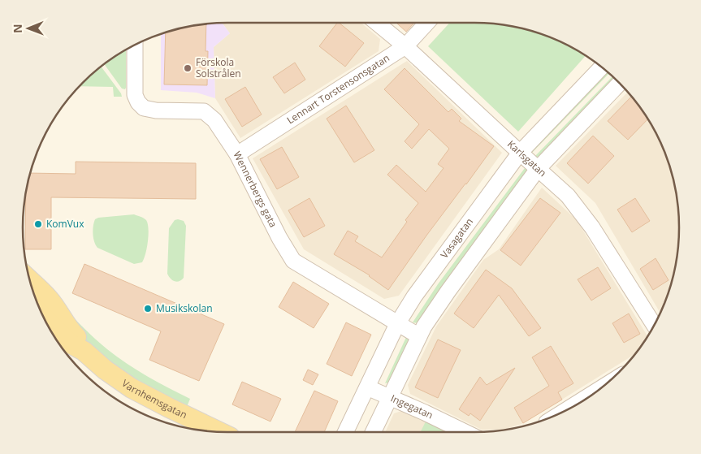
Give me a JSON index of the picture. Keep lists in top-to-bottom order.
{
  "streets": {
    "main road": ["Varnhemsgatan"],
    "street": [
      "Lennart Torstensonsgatan",
      "Karlsgatan",
      "Wennerbergs gata",
      "Vasagatan",
      "Ingegatan"
    ]
  },
  "crossings": [
    ["Lennart Torstensonsgatan", "Karlsgatan"],
    ["Lennart Torstensonsgatan", "Wennerbergs gata"],
    ["Karlsgatan", "Vasagatan"],
    ["Wennerbergs gata", "Vasagatan"],
    ["Vasagatan", "Ingegatan"]
  ],
  "places": ["Förskola Solstrålen", "KomVux", "Musikskolan"],
  "north": "left"
}
